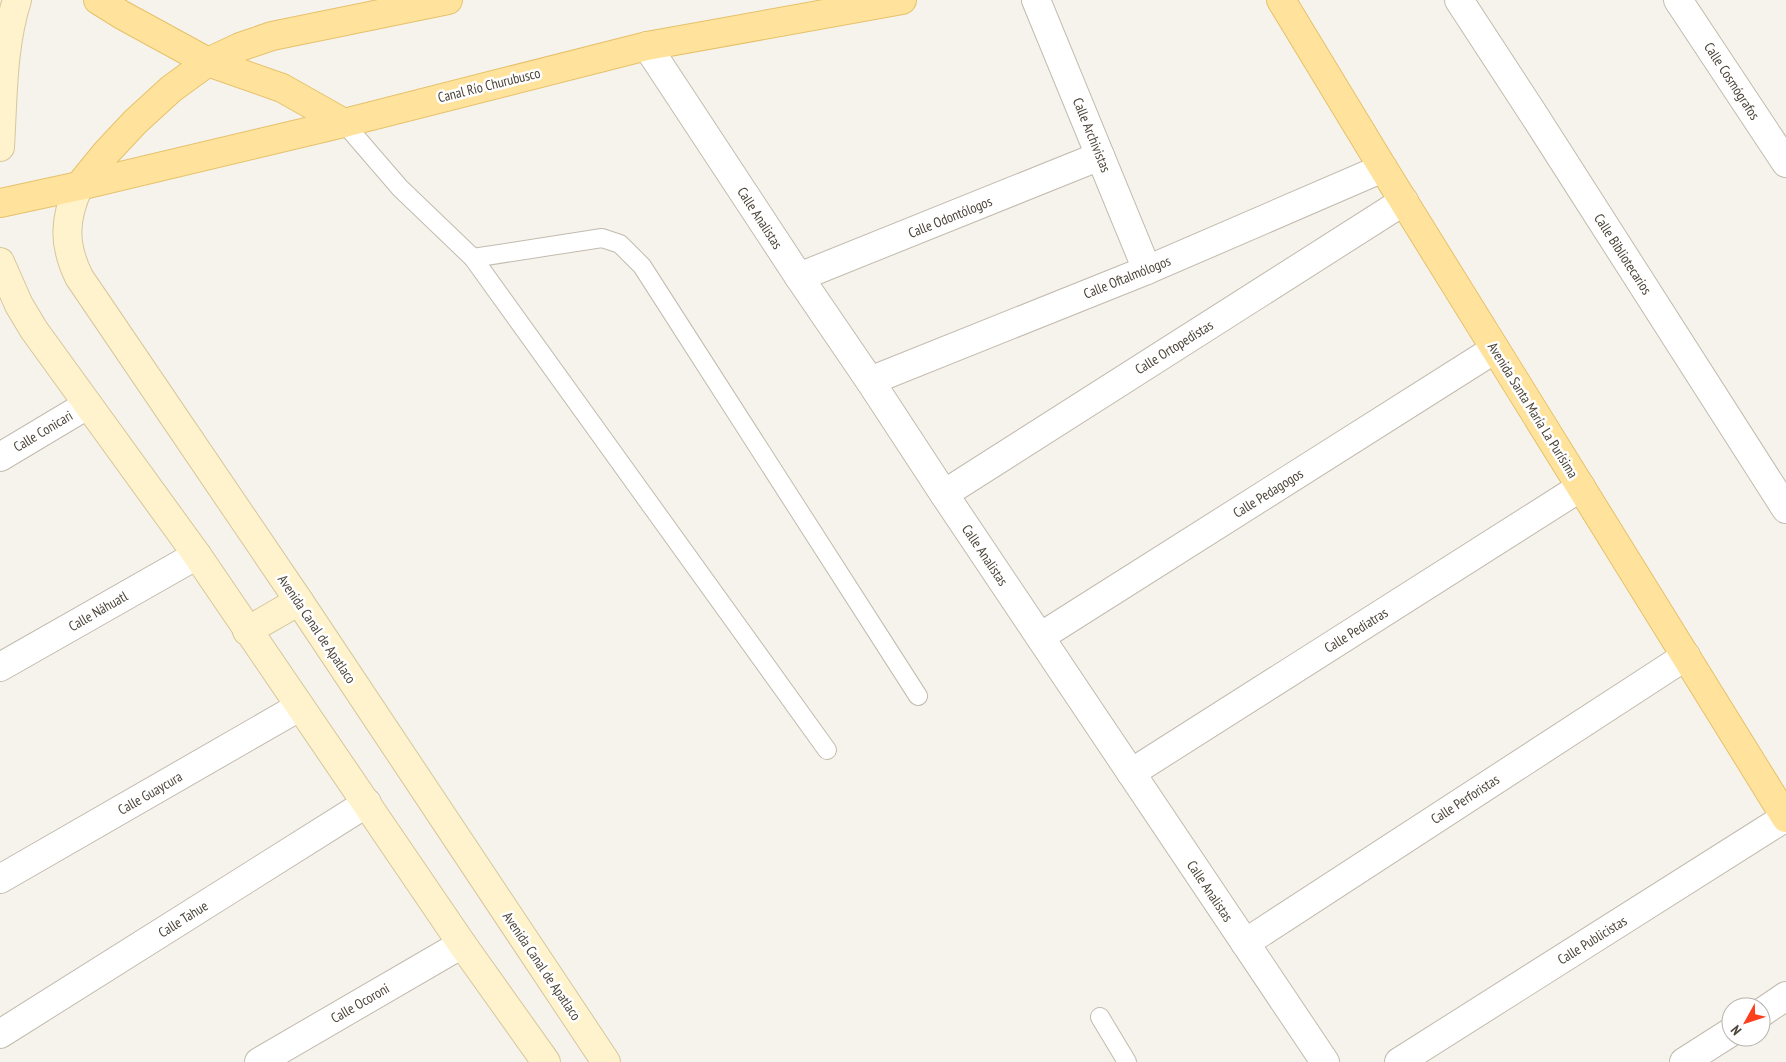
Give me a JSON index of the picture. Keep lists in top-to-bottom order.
{
  "streets": {
    "main road": ["Canal Río Churubusco", "Avenida Santa María La Purísima"],
    "street": [
      "Calle Cosmógrafos",
      "Calle Archivistas",
      "Calle Odontólogos",
      "Calle Analistas",
      "Calle Bibliotecarios",
      "Calle Oftalmólogos",
      "Calle Ortopedistas",
      "Calle Conicari",
      "Calle Pedagogos",
      "Calle Náhuatl",
      "Avenida Canal de Apatlaco",
      "Calle Pediatras",
      "Calle Guaycura",
      "Calle Perforistas",
      "Calle Tahue",
      "Calle Publicistas",
      "Calle Ocoroni"
    ]
  },
  "crossings": [
    ["Canal Río Churubusco", "Calle Analistas"],
    ["Canal Río Churubusco", "Avenida Canal de Apatlaco"],
    ["Calle Archivistas", "Calle Odontólogos"],
    ["Calle Archivistas", "Calle Oftalmólogos"],
    ["Calle Odontólogos", "Calle Analistas"],
    ["Calle Analistas", "Calle Oftalmólogos"],
    ["Calle Analistas", "Calle Ortopedistas"],
    ["Calle Analistas", "Calle Pedagogos"],
    ["Calle Analistas", "Calle Pediatras"],
    ["Calle Analistas", "Calle Perforistas"],
    ["Calle Oftalmólogos", "Avenida Santa María La Purísima"],
    ["Calle Ortopedistas", "Avenida Santa María La Purísima"],
    ["Avenida Santa María La Purísima", "Calle Pedagogos"],
    ["Avenida Santa María La Purísima", "Calle Pediatras"],
    ["Avenida Santa María La Purísima", "Calle Perforistas"],
    ["Avenida Santa María La Purísima", "Calle Publicistas"]
  ],
  "north": "bottom left"
}
